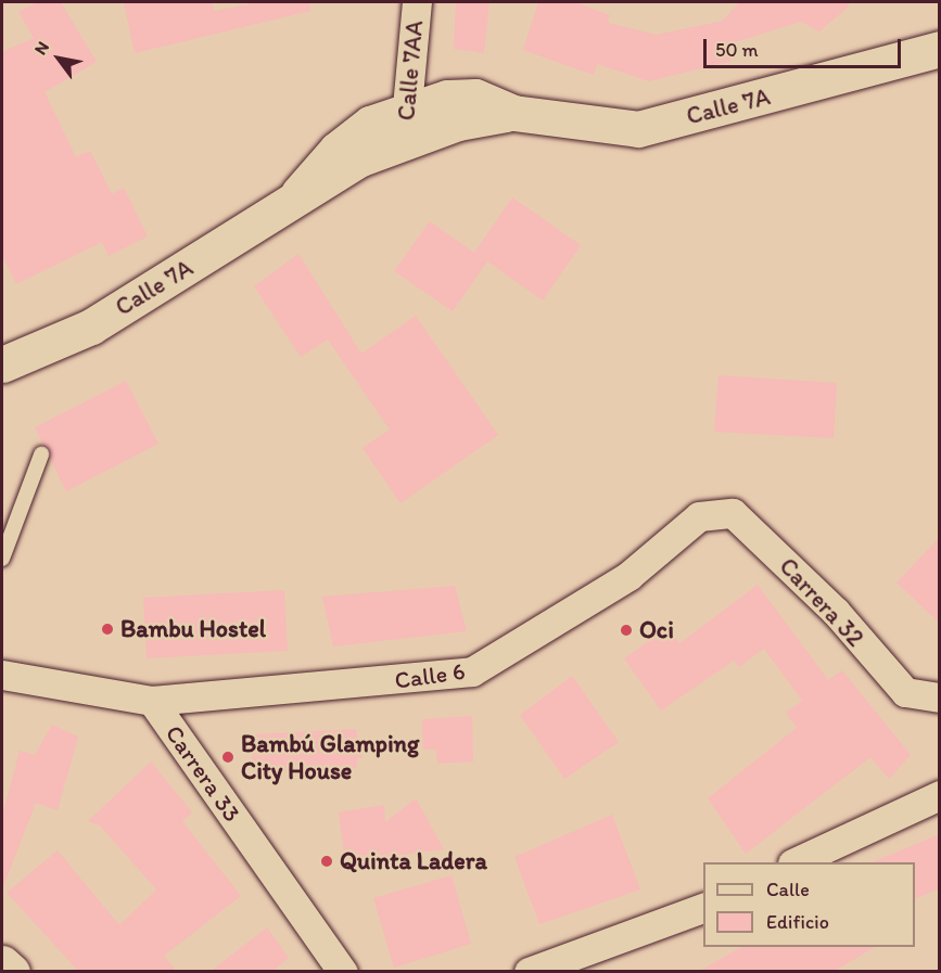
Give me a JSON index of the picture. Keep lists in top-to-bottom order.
{
  "streets": {
    "main road": ["Calle 7A"],
    "street": [
      "Calle 7AA",
      "Carrera 32",
      "Calle 6",
      "Carrera 33"
    ]
  },
  "crossings": [
    ["Calle 7AA", "Calle 7A"],
    ["Carrera 32", "Calle 6"],
    ["Calle 6", "Carrera 33"]
  ],
  "places": [
    "Bambu Hostel",
    "Oci",
    "Bambú Glamping City House",
    "Quinta Ladera"
  ],
  "legend": ["Calle", "Edificio"],
  "scale_bar": "50 m",
  "north": "top left"
}
